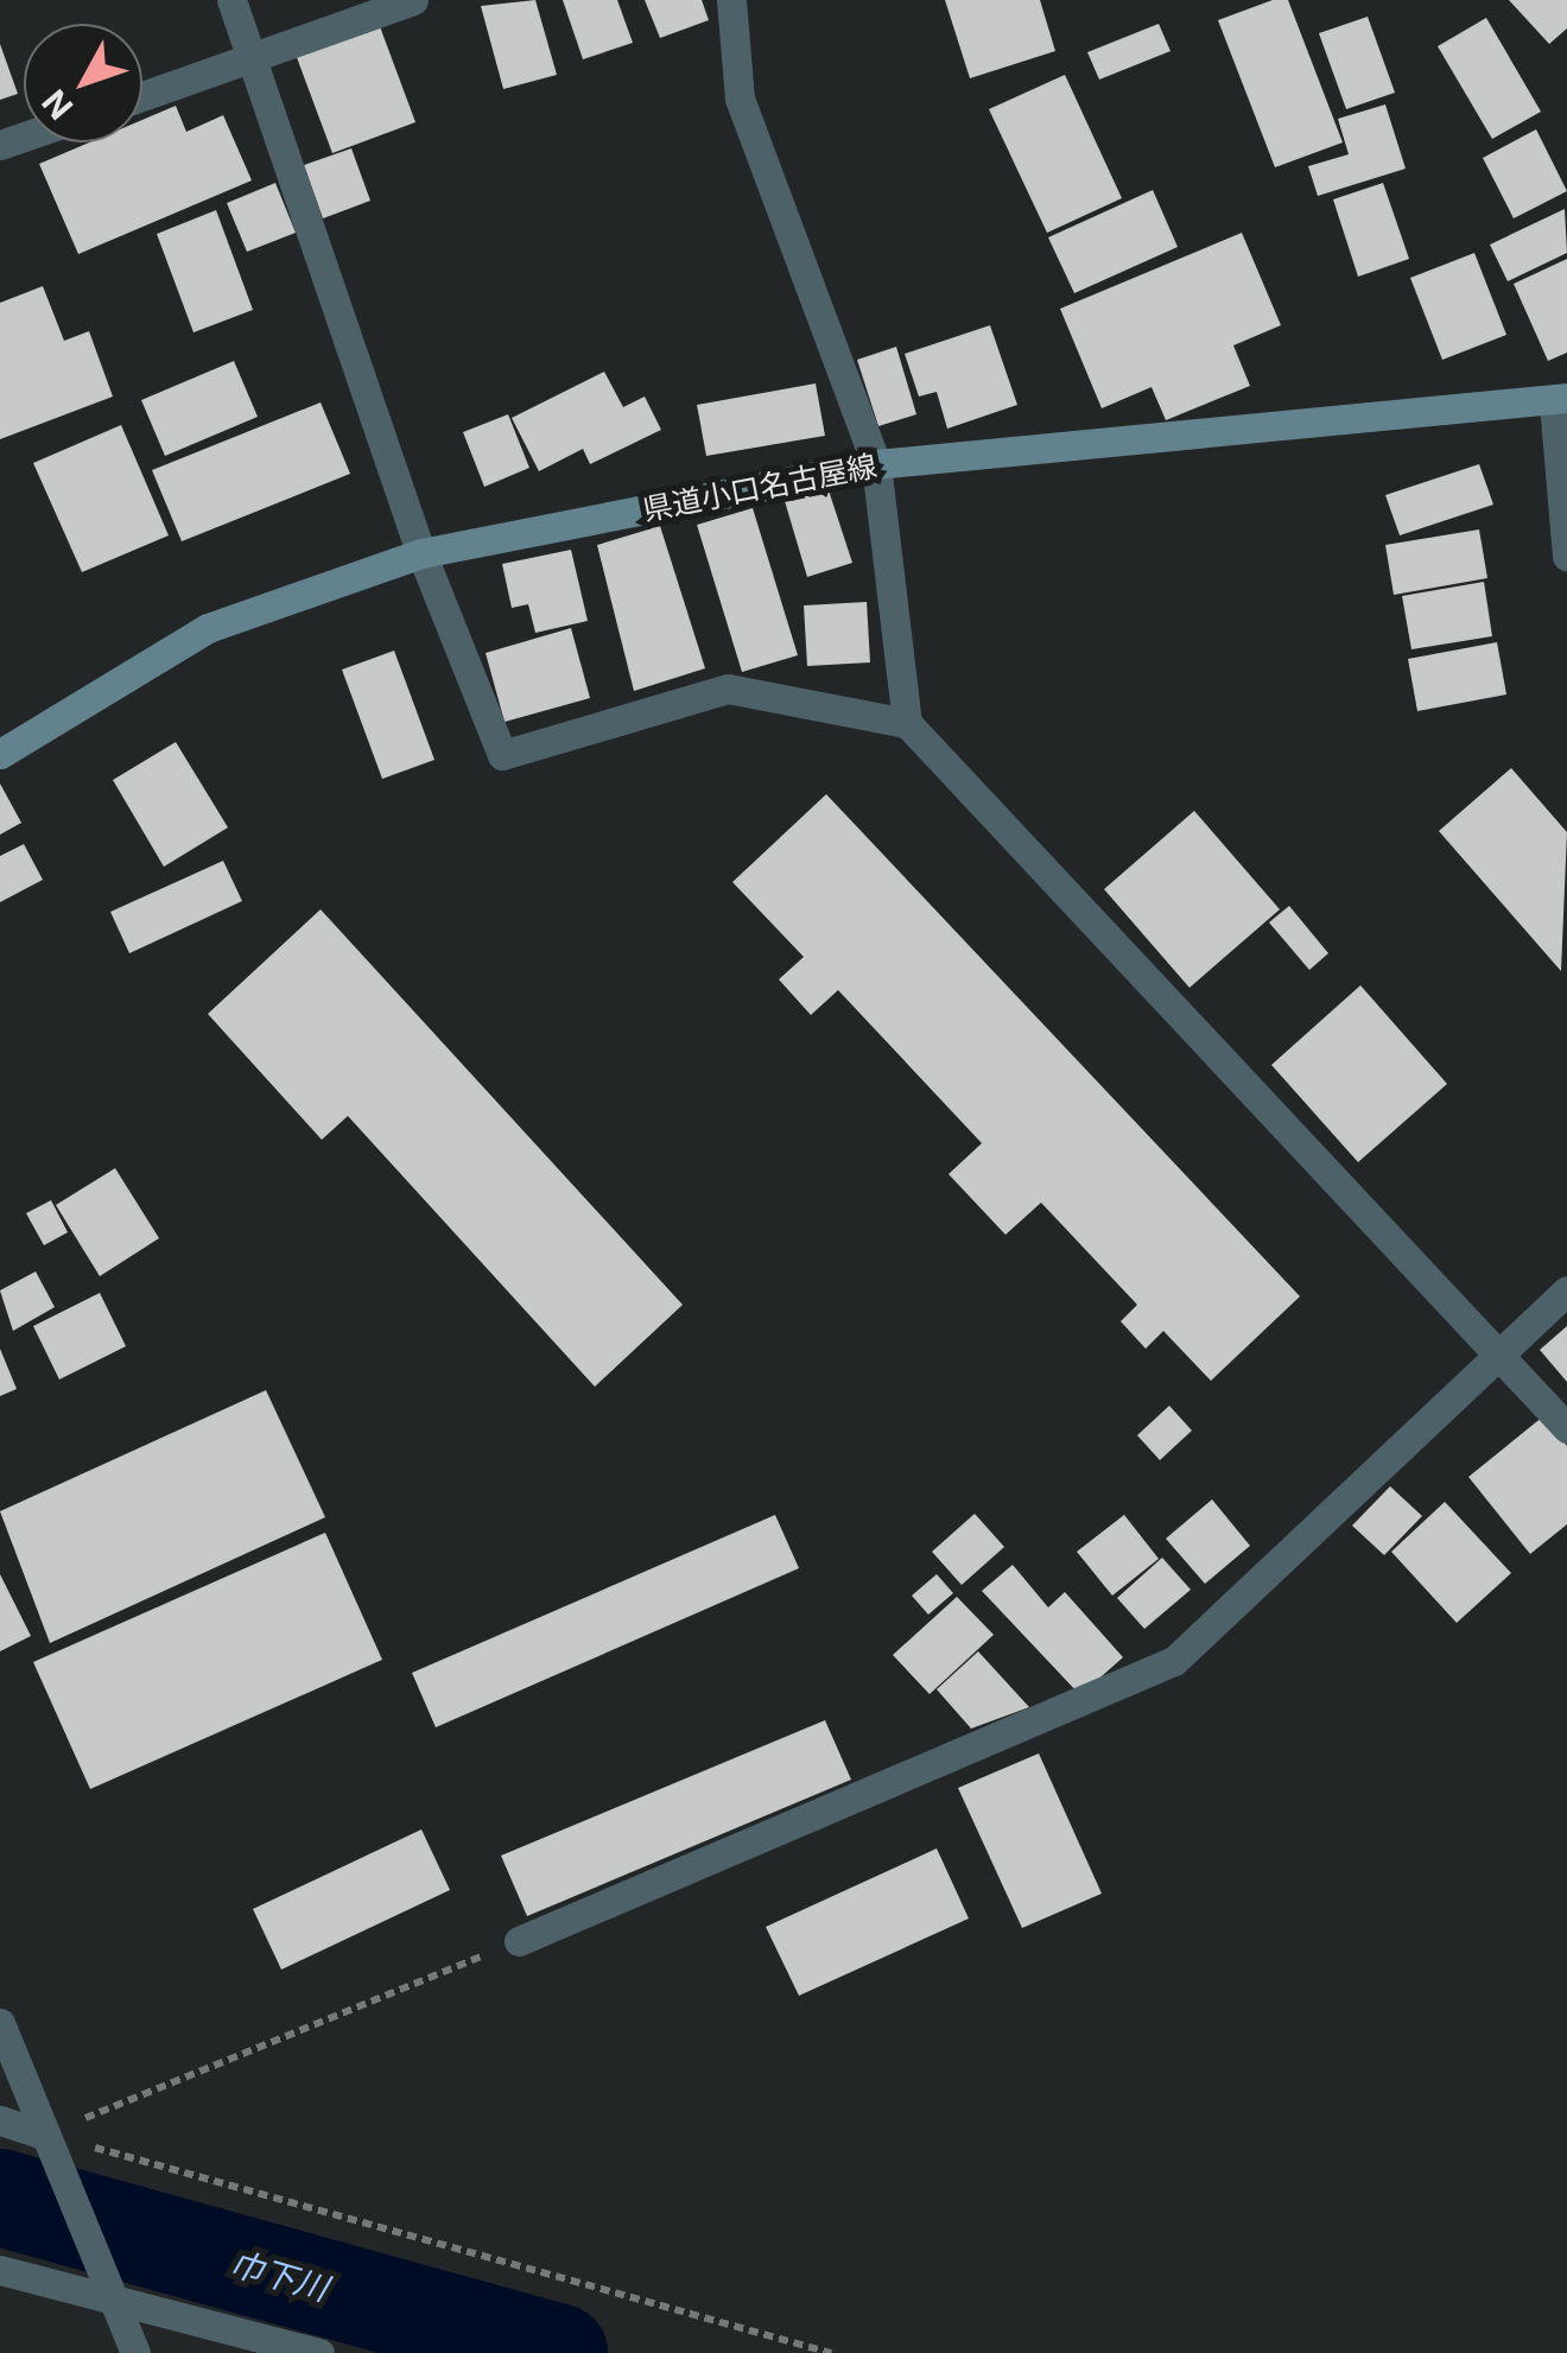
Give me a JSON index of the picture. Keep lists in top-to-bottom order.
{
  "streets": {
    "main road": ["県道小口名古屋線"]
  },
  "water": ["巾下川"],
  "north": "bottom left"
}
